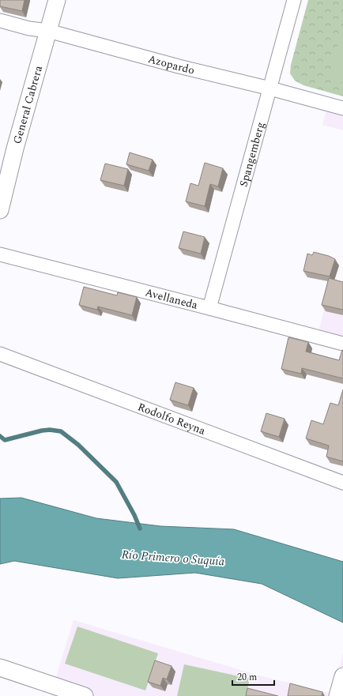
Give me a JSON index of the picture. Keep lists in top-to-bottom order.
{
  "streets": {
    "street": [
      "Azopardo",
      "General Cabrera",
      "Spangemberg",
      "Avellaneda",
      "Rodolfo Reyna"
    ]
  },
  "crossings": [
    ["Azopardo", "General Cabrera"],
    ["Azopardo", "Spangemberg"],
    ["Spangemberg", "Avellaneda"]
  ],
  "water": ["Río Primero o Suquía"],
  "scale_bar": "20 m"
}
